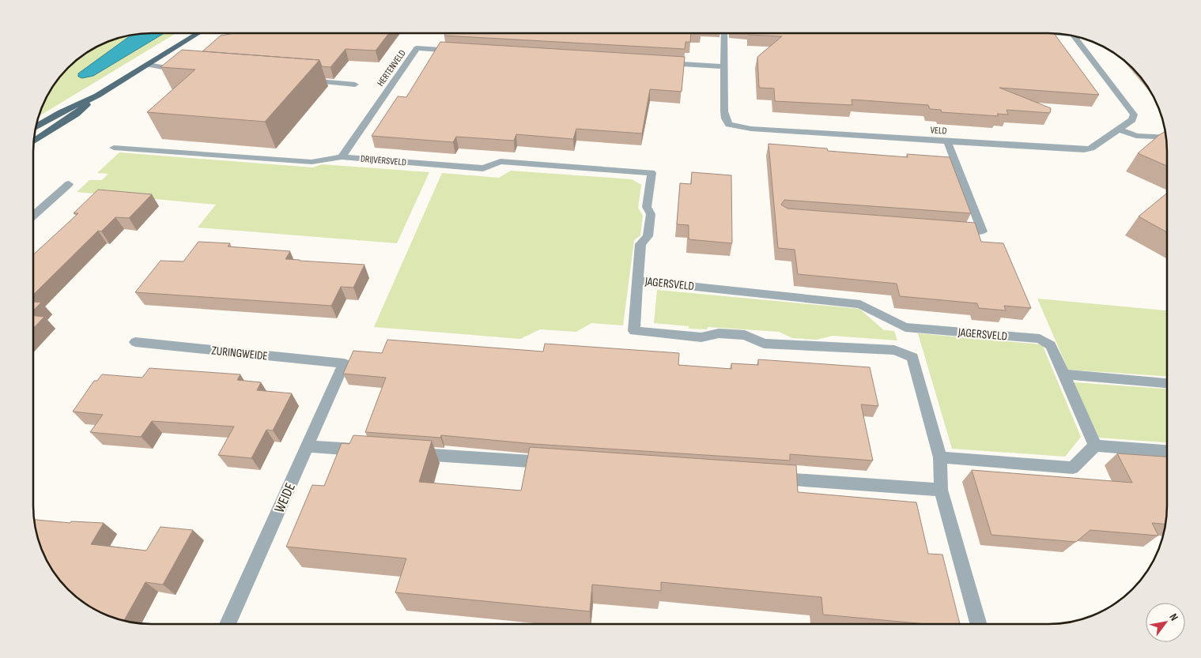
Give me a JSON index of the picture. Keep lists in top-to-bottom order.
{
  "streets": {
    "street": [
      "HERTENVELD",
      "VELD",
      "DRIJVERSVELD",
      "JAGERSVELD",
      "ZURINGWEIDE",
      "WEIDE"
    ]
  },
  "crossings": [
    ["HERTENVELD", "DRIJVERSVELD"],
    ["DRIJVERSVELD", "JAGERSVELD"],
    ["ZURINGWEIDE", "WEIDE"]
  ],
  "north": "top right"
}
